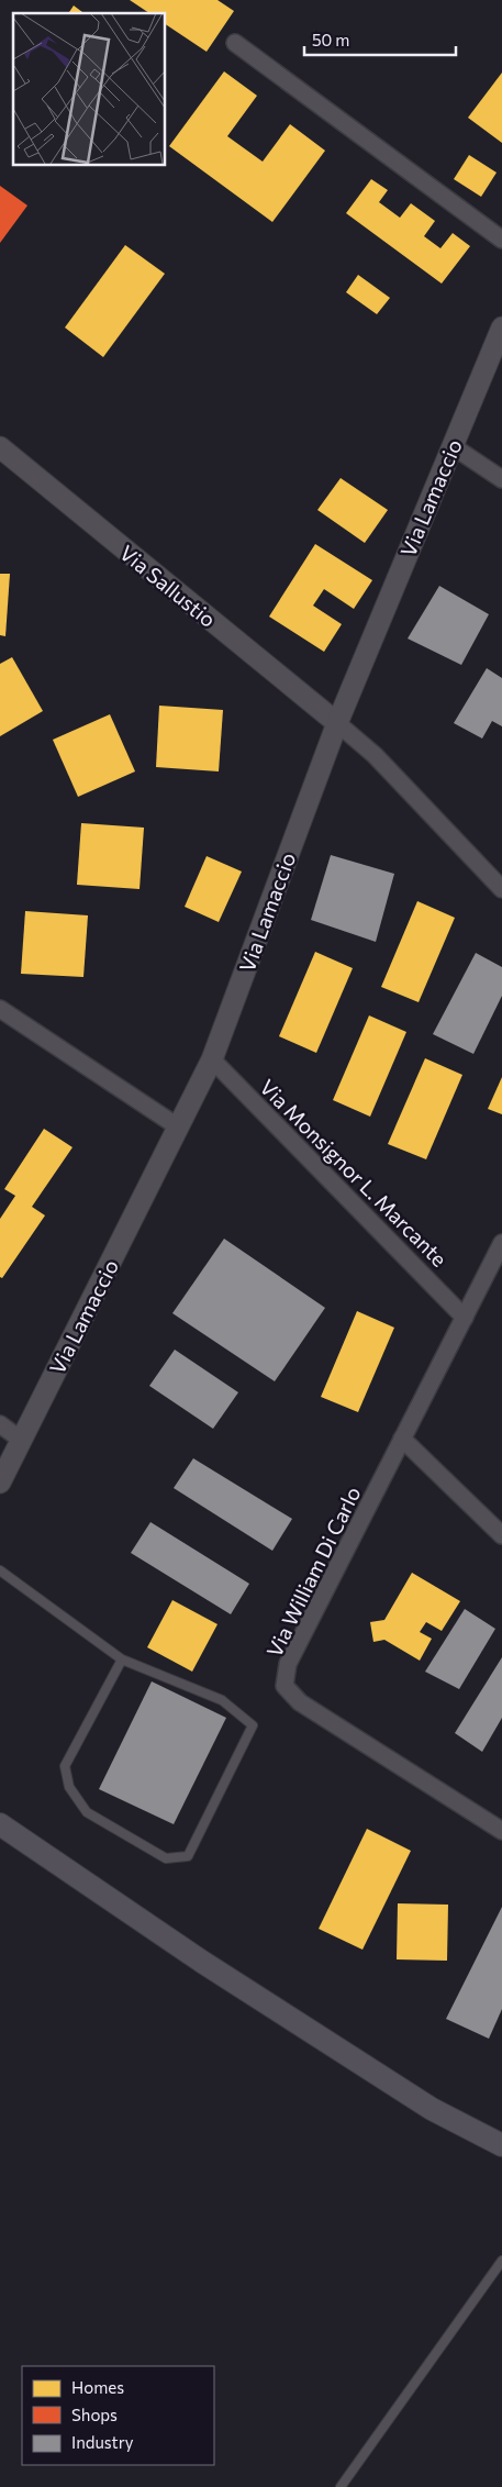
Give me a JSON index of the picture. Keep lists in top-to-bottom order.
{
  "streets": {
    "street": [
      "Via Lamaccio",
      "Via Sallustio",
      "Via Monsignor L. Marcante",
      "Via William Di Carlo"
    ]
  },
  "crossings": [
    ["Via Lamaccio", "Via Sallustio"],
    ["Via Lamaccio", "Via Monsignor L. Marcante"],
    ["Via Monsignor L. Marcante", "Via William Di Carlo"]
  ],
  "legend": ["Homes", "Shops", "Industry"],
  "scale_bar": "50 m"
}
